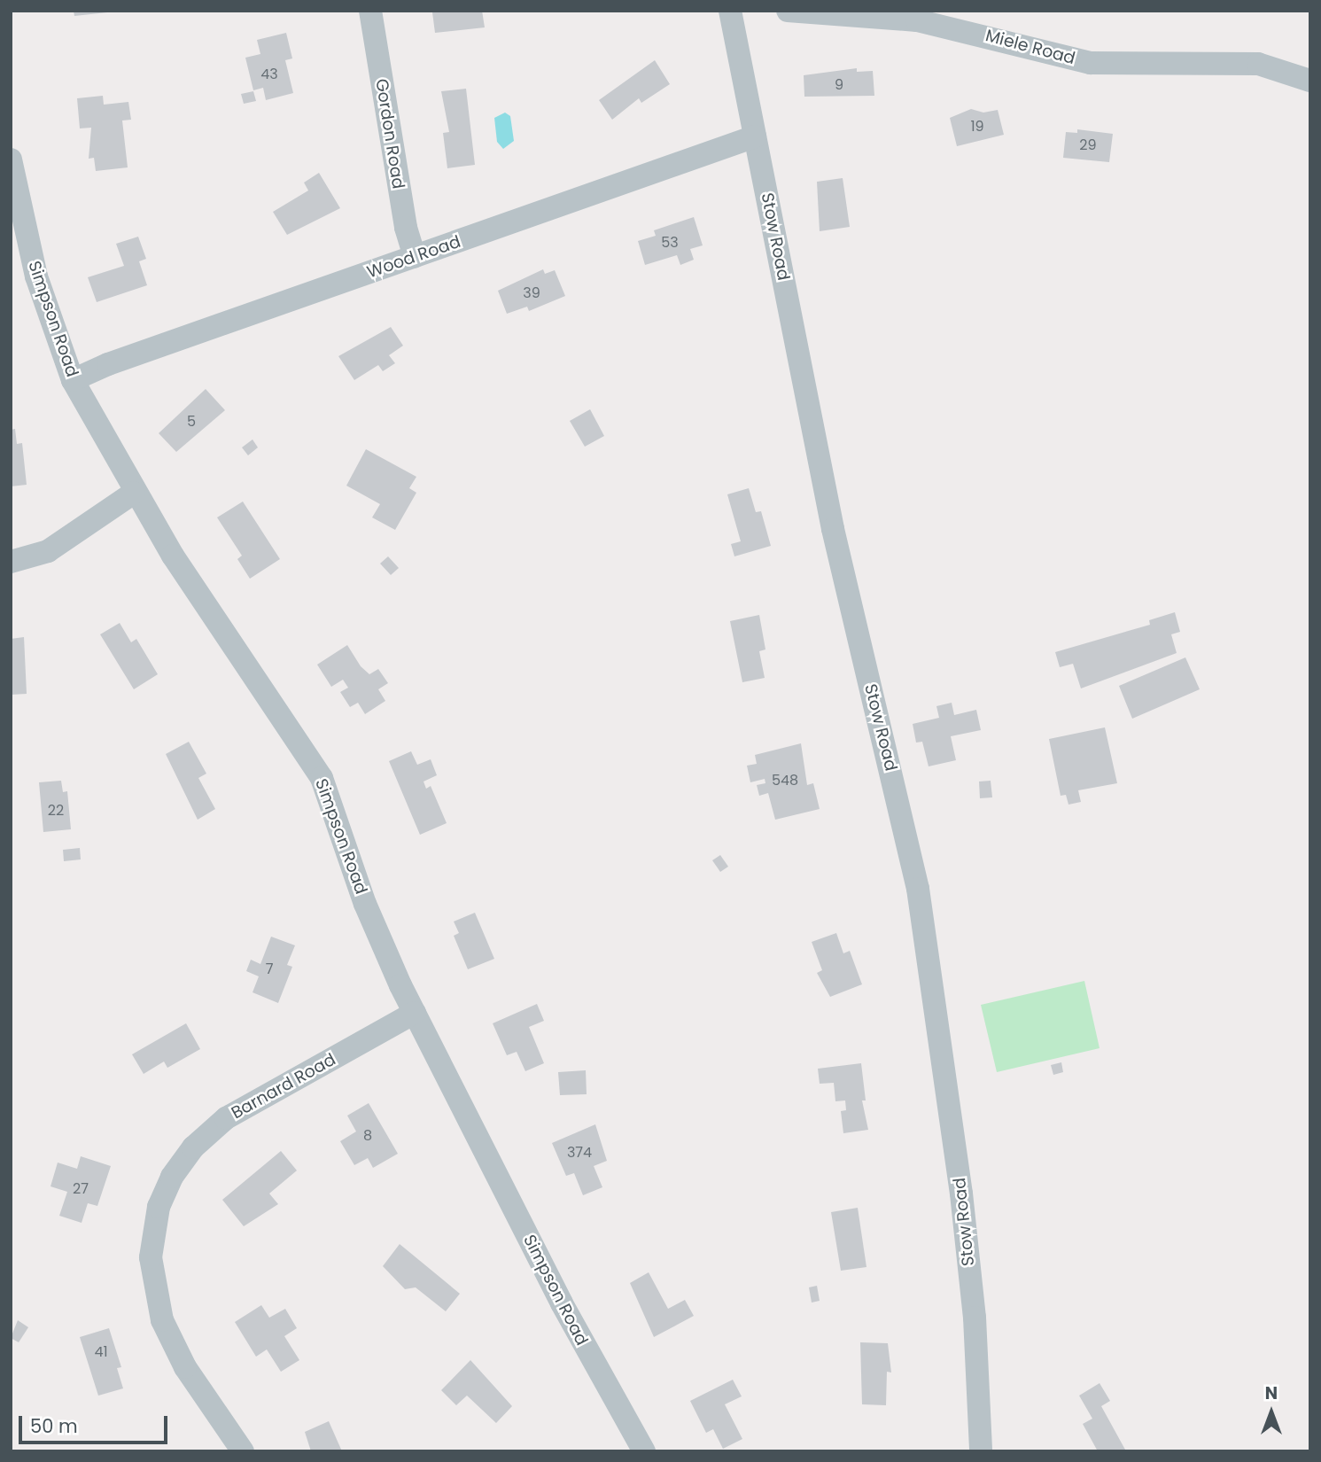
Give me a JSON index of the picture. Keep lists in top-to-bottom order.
{
  "streets": {
    "street": [
      "Miele Road",
      "Gordon Road",
      "Stow Road",
      "Wood Road",
      "Simpson Road",
      "Barnard Road"
    ]
  },
  "crossings": [
    ["Gordon Road", "Wood Road"],
    ["Stow Road", "Wood Road"],
    ["Wood Road", "Simpson Road"],
    ["Simpson Road", "Barnard Road"]
  ],
  "house_numbers": [
    "43",
    "9",
    "19",
    "29",
    "53",
    "39",
    "5",
    "548",
    "22",
    "7",
    "8",
    "374",
    "27",
    "41"
  ],
  "scale_bar": "50 m",
  "north": "top"
}
